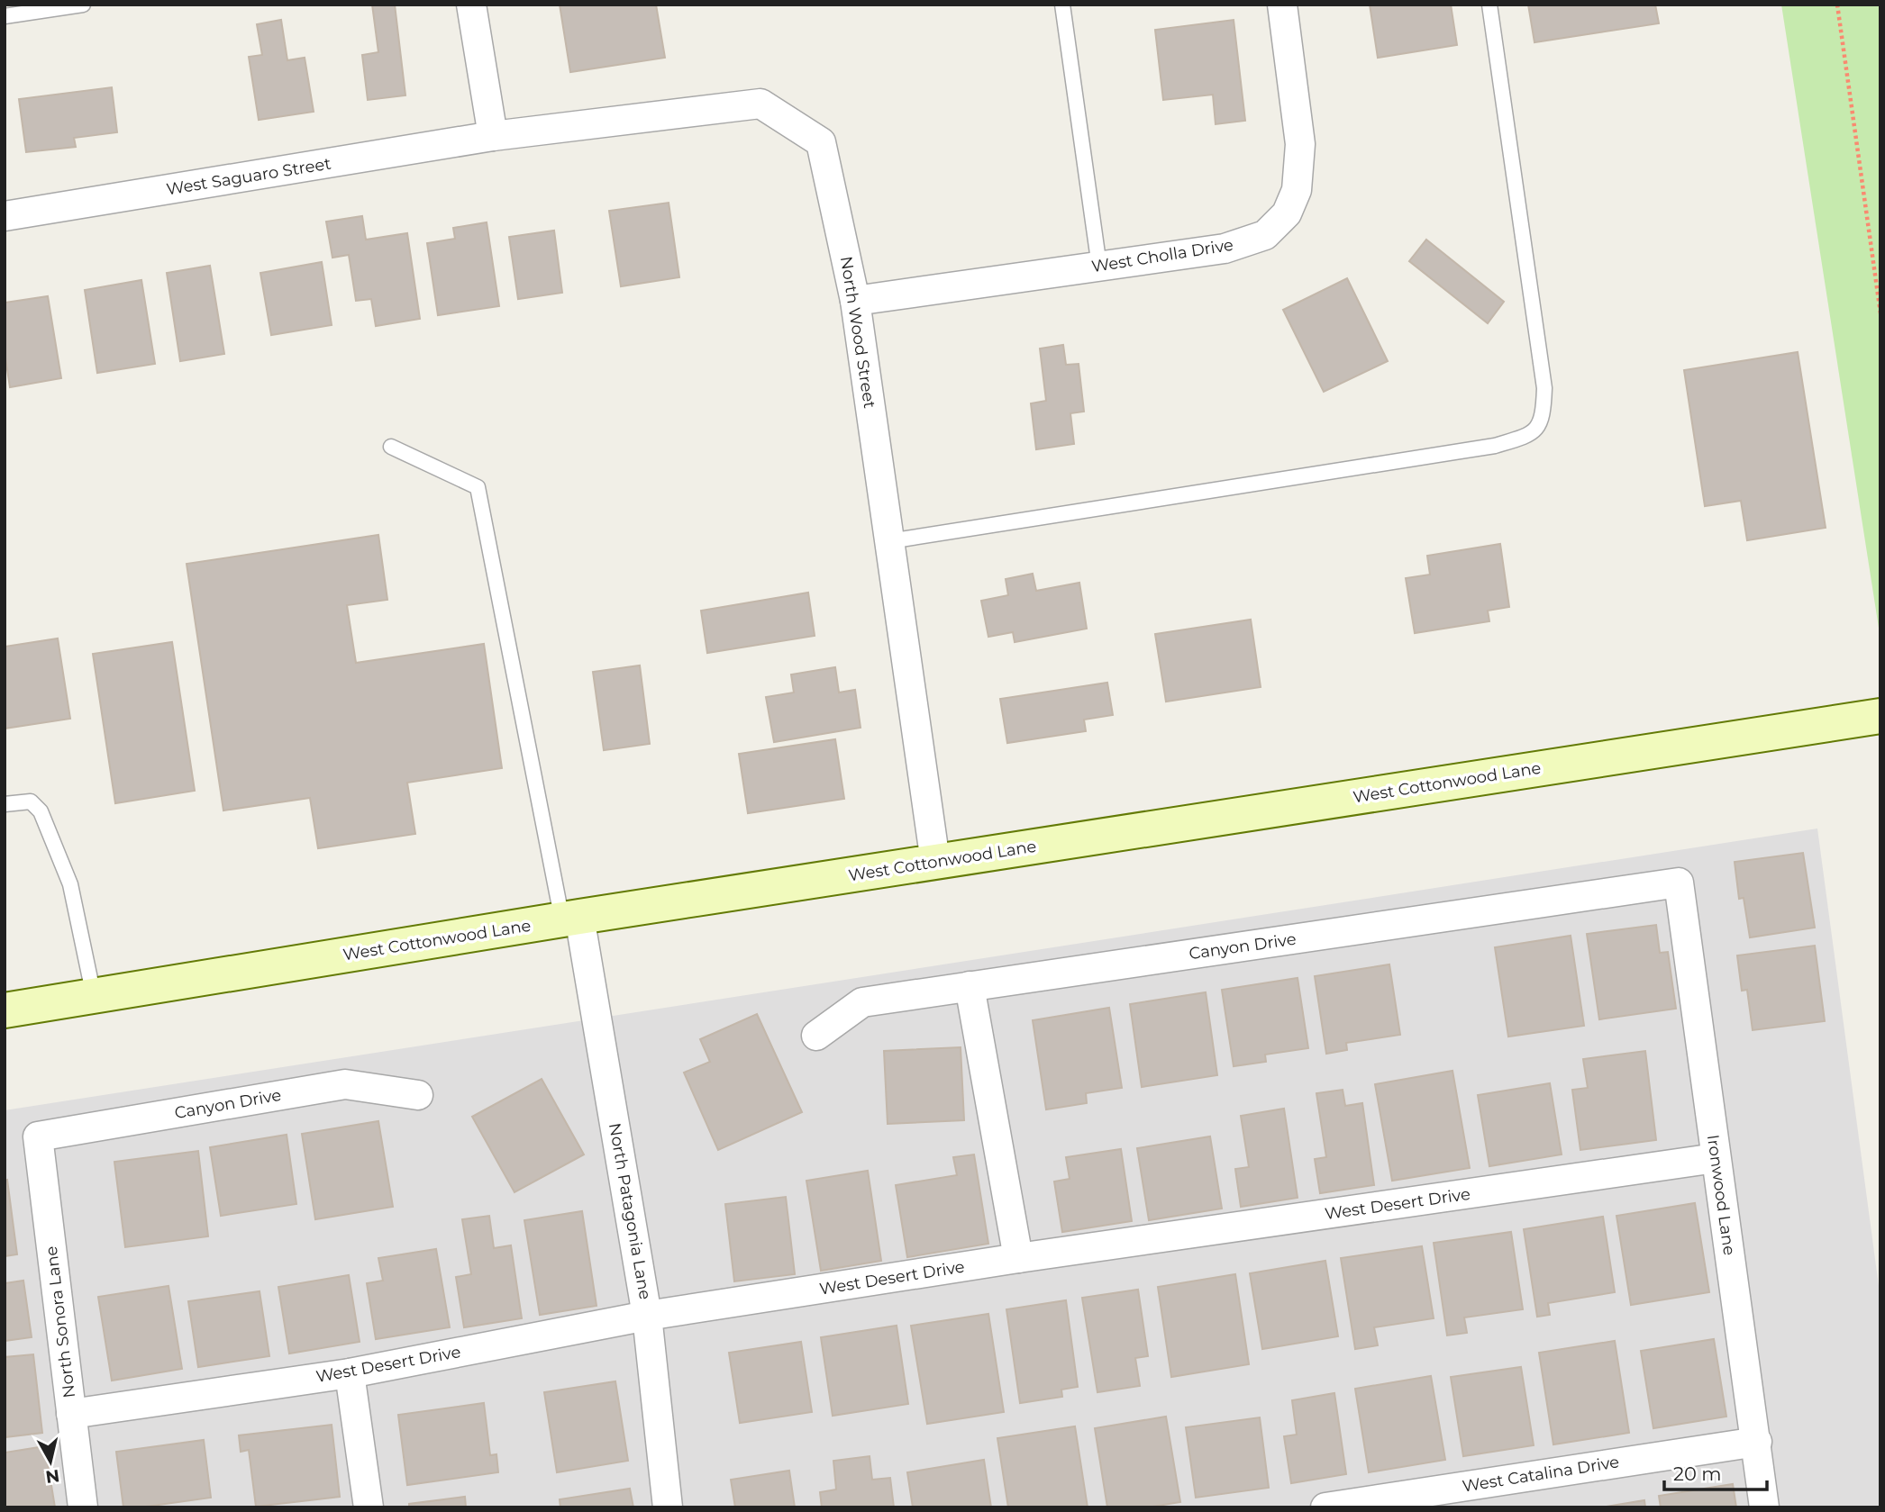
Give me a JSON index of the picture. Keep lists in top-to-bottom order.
{
  "streets": {
    "main road": ["West Cottonwood Lane"],
    "street": [
      "West Saguaro Street",
      "West Cholla Drive",
      "North Wood Street",
      "Canyon Drive",
      "Ironwood Lane",
      "West Desert Drive",
      "North Patagonia Lane",
      "North Sonora Lane",
      "West Catalina Drive"
    ]
  },
  "crossings": [
    ["West Saguaro Street", "North Wood Street"],
    ["West Cholla Drive", "North Wood Street"],
    ["North Wood Street", "West Cottonwood Lane"],
    ["West Cottonwood Lane", "North Patagonia Lane"],
    ["Canyon Drive", "Ironwood Lane"],
    ["Canyon Drive", "North Sonora Lane"],
    ["Ironwood Lane", "West Desert Drive"],
    ["Ironwood Lane", "West Catalina Drive"],
    ["West Desert Drive", "North Patagonia Lane"],
    ["West Desert Drive", "North Sonora Lane"]
  ],
  "scale_bar": "20 m",
  "north": "bottom"
}
